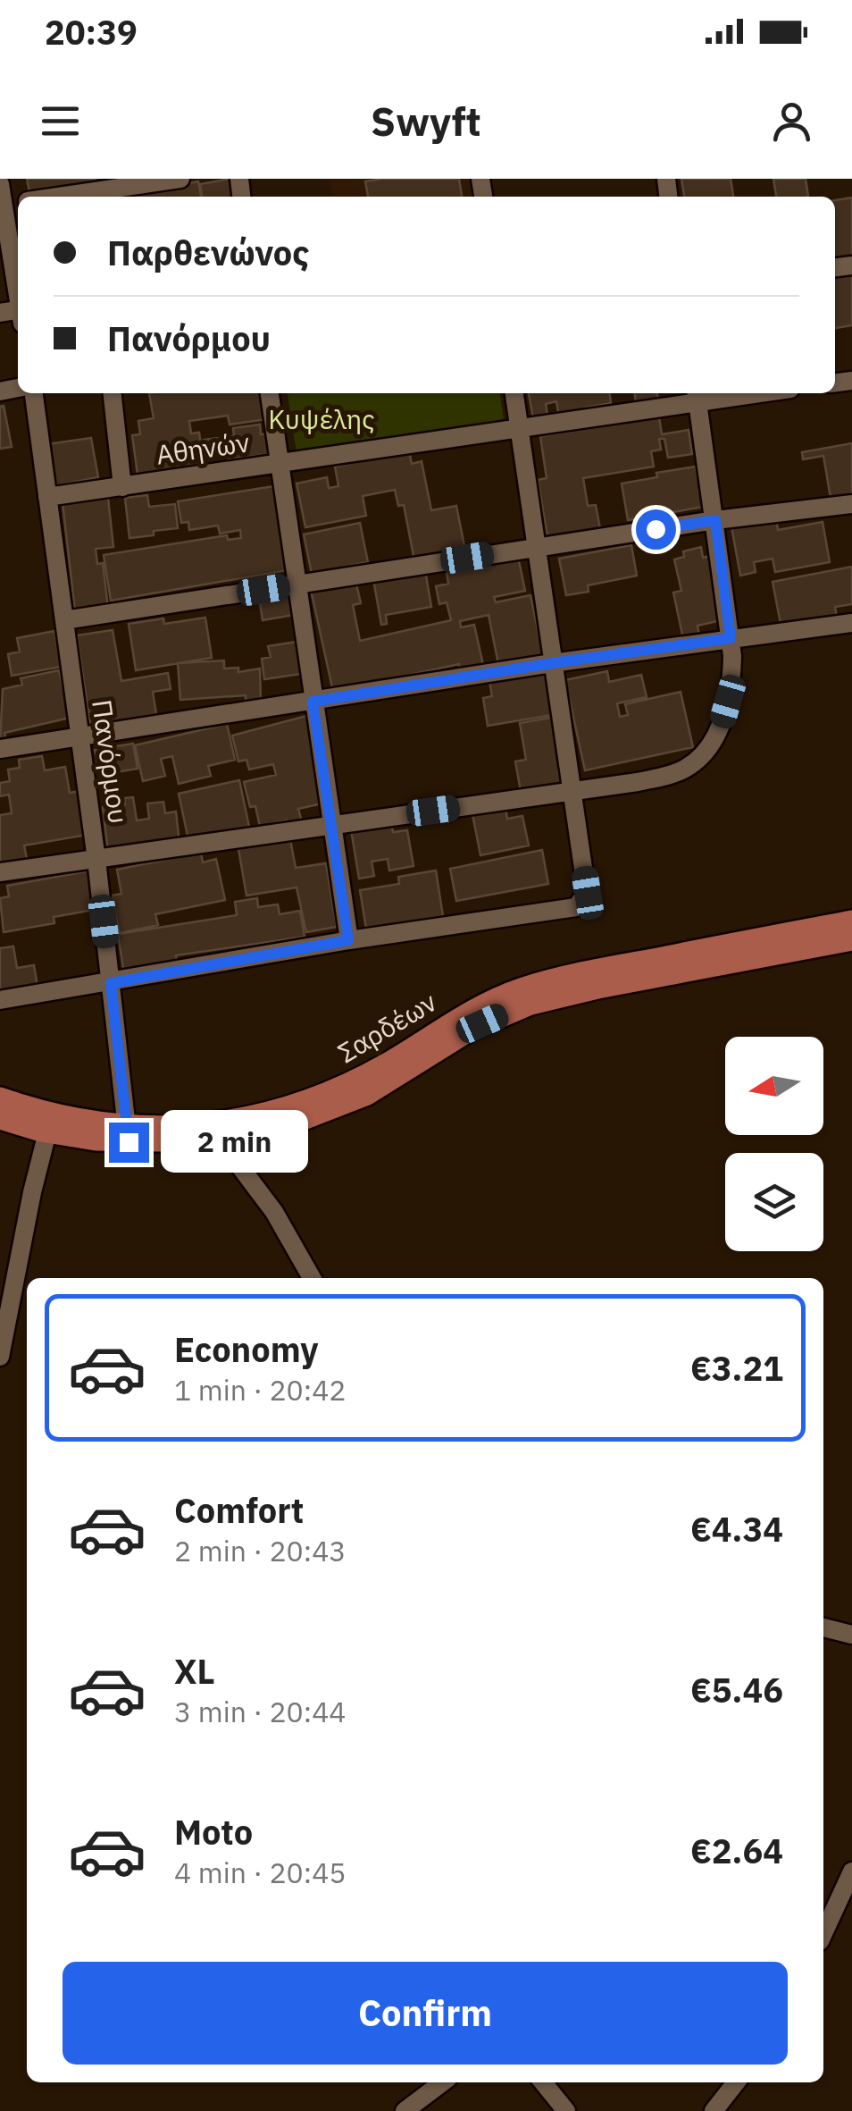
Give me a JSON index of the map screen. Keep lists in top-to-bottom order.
{
  "streets": {
    "main road": ["Σαρδέων"],
    "street": ["Αθηνών", "Πανόρμου"]
  },
  "crossings": [
    ["Αθηνών", "Πανόρμου"],
    ["Πανόρμου", "Σαρδέων"]
  ],
  "parks": ["Κυψέλης"],
  "north": "left",
  "page": {
    "status": "20:39",
    "header": "Swyft",
    "banner": ["Παρθενώνος", "Πανόρμου"],
    "bubble": "2 min",
    "list": [
      {
        "name": "Economy",
        "note": "1 min · 20:42",
        "value": "€3.21"
      },
      {
        "name": "Comfort",
        "note": "2 min · 20:43",
        "value": "€4.34"
      },
      {
        "name": "XL",
        "note": "3 min · 20:44",
        "value": "€5.46"
      },
      {
        "name": "Moto",
        "note": "4 min · 20:45",
        "value": "€2.64"
      }
    ],
    "buttons": "Confirm"
  }
}
